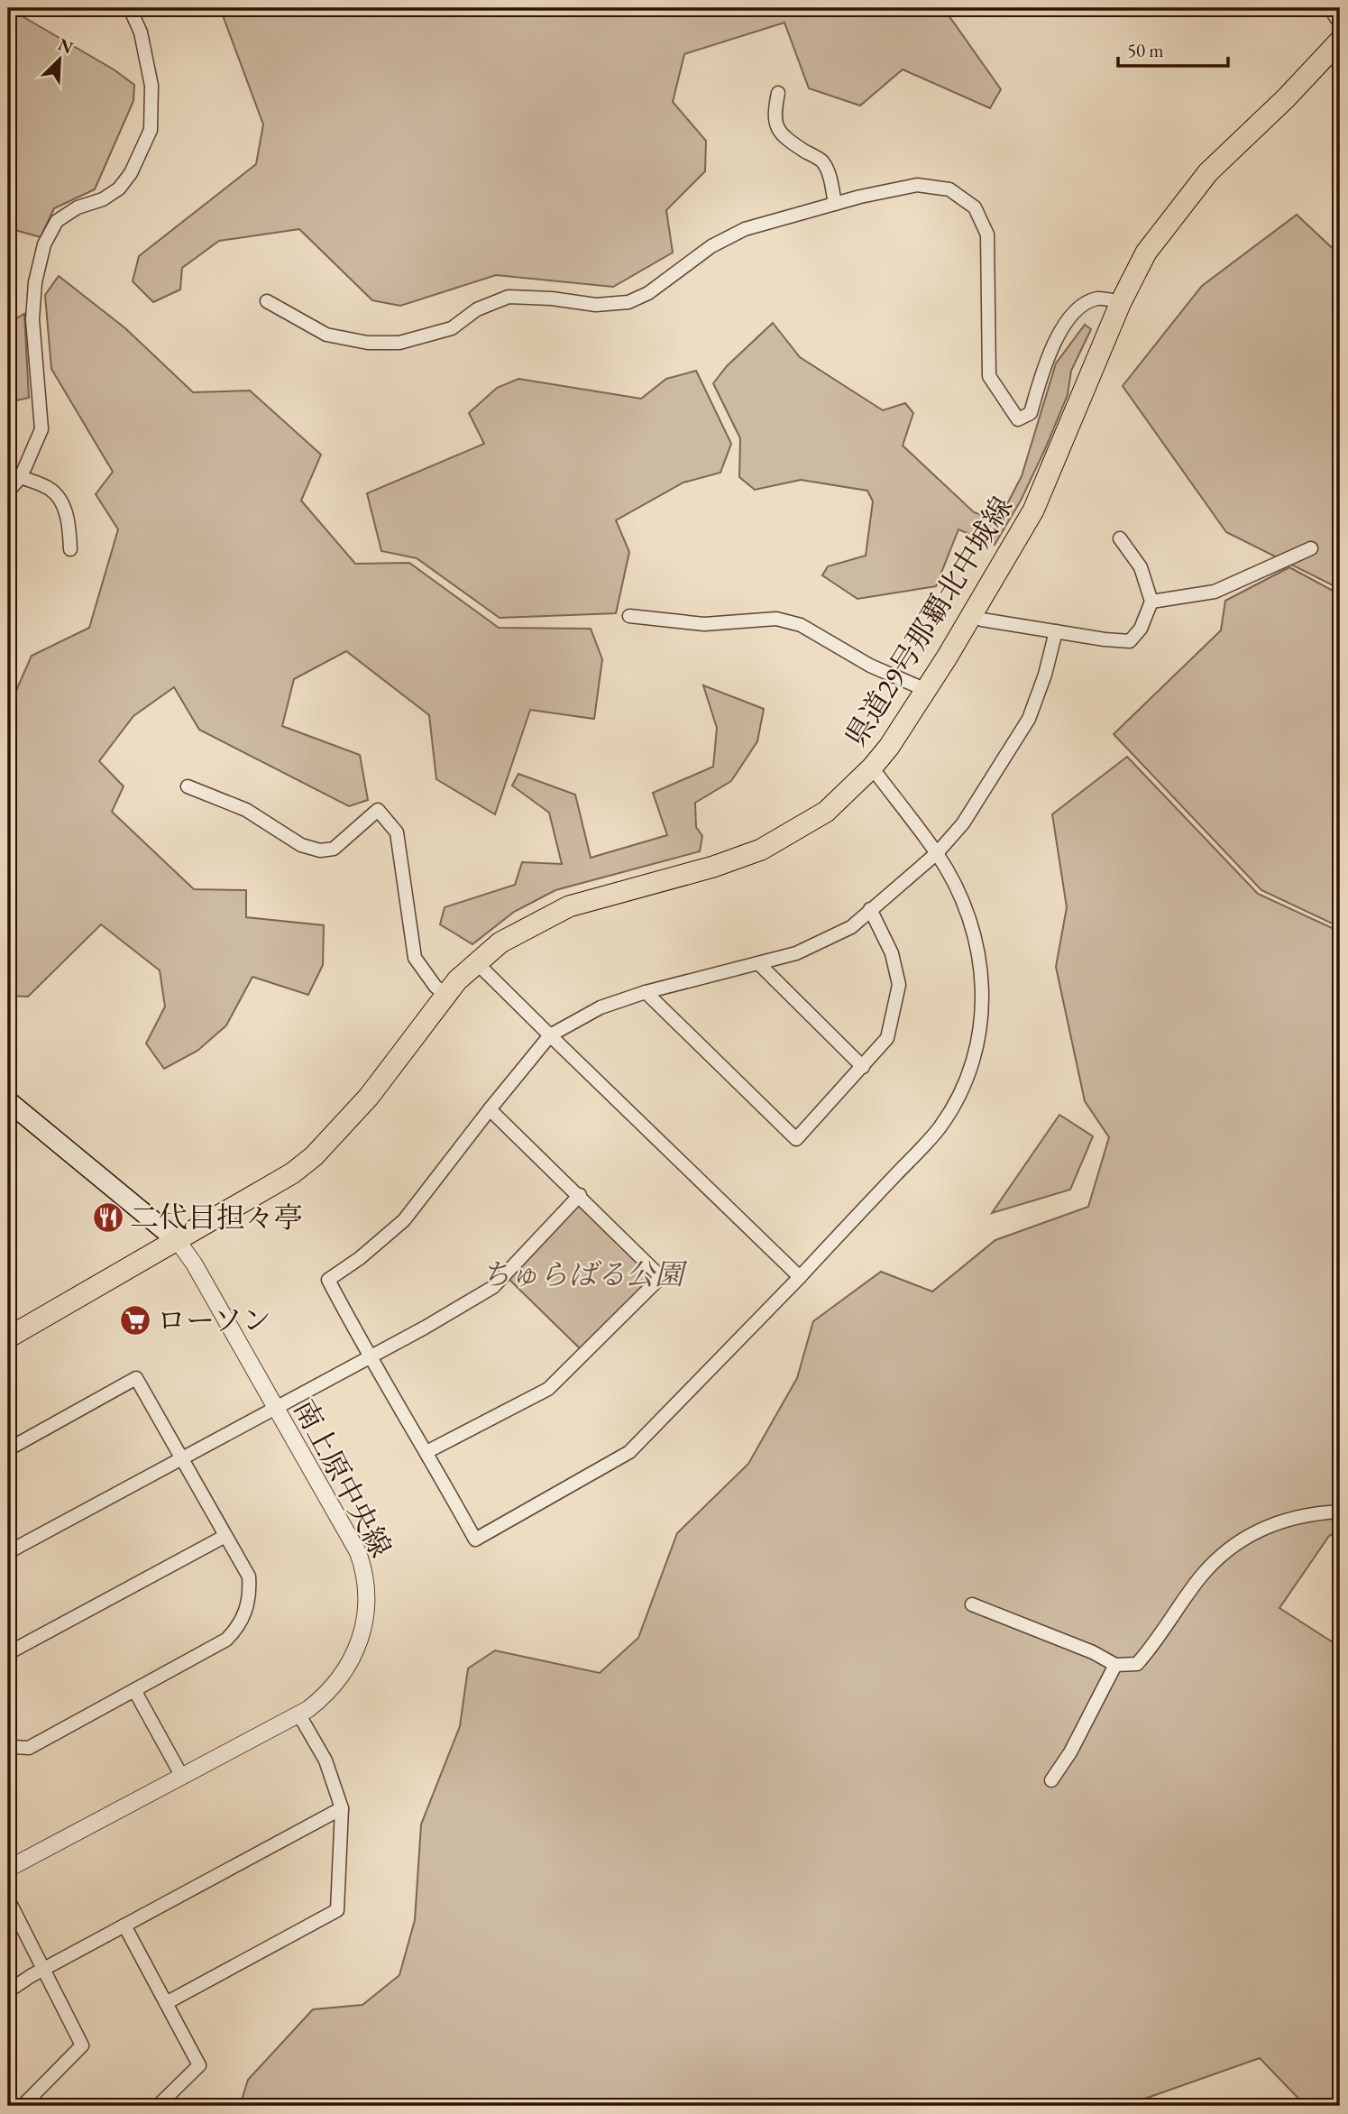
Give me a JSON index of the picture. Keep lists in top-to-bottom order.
{
  "streets": {
    "main road": ["県道29号那覇北中城線"],
    "street": ["南上原中央線"]
  },
  "crossings": [
    ["県道29号那覇北中城線", "南上原中央線"]
  ],
  "parks": ["ちゅらばる公園"],
  "places": {
    "restaurant": ["二代目担々亭"],
    "supermarket": ["ローソン"]
  },
  "scale_bar": "50 m",
  "north": "top right"
}
